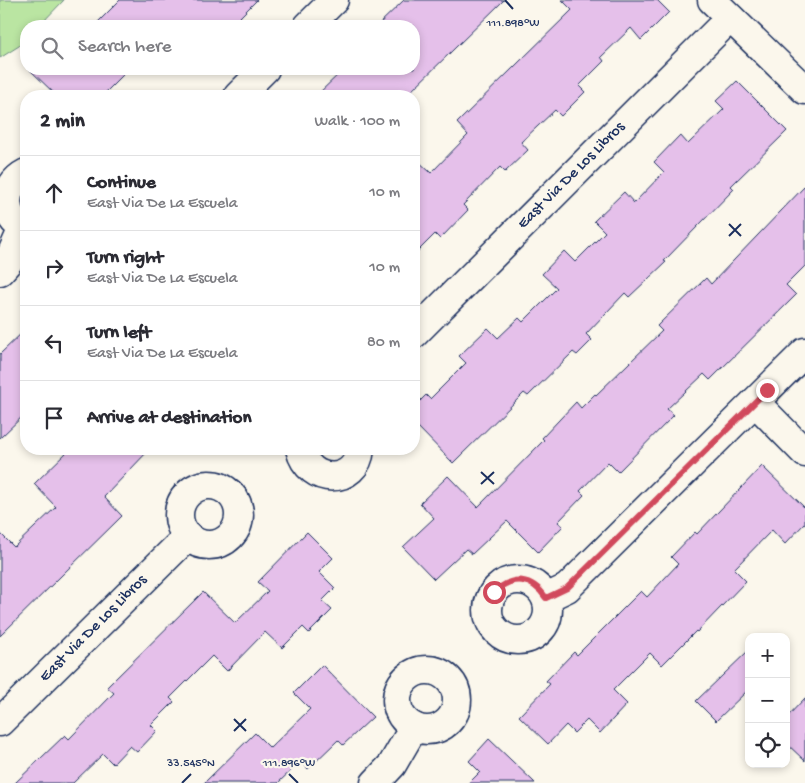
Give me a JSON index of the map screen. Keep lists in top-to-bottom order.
{
  "streets": {
    "street": ["East Via De Los Libros"]
  },
  "page": {
    "search": "Search here",
    "heading": ["2 min", "Walk · 100 m"],
    "list": [
      ["Continue", "East Via De La Escuela", "10 m"],
      ["Turn right", "East Via De La Escuela", "10 m"],
      ["Turn left", "East Via De La Escuela", "80 m"],
      "Arrive at destination"
    ],
    "map_buttons": ["+", "−"]
  },
  "coordinates": ["111.898°W", "33.545°N", "111.896°W"]
}
